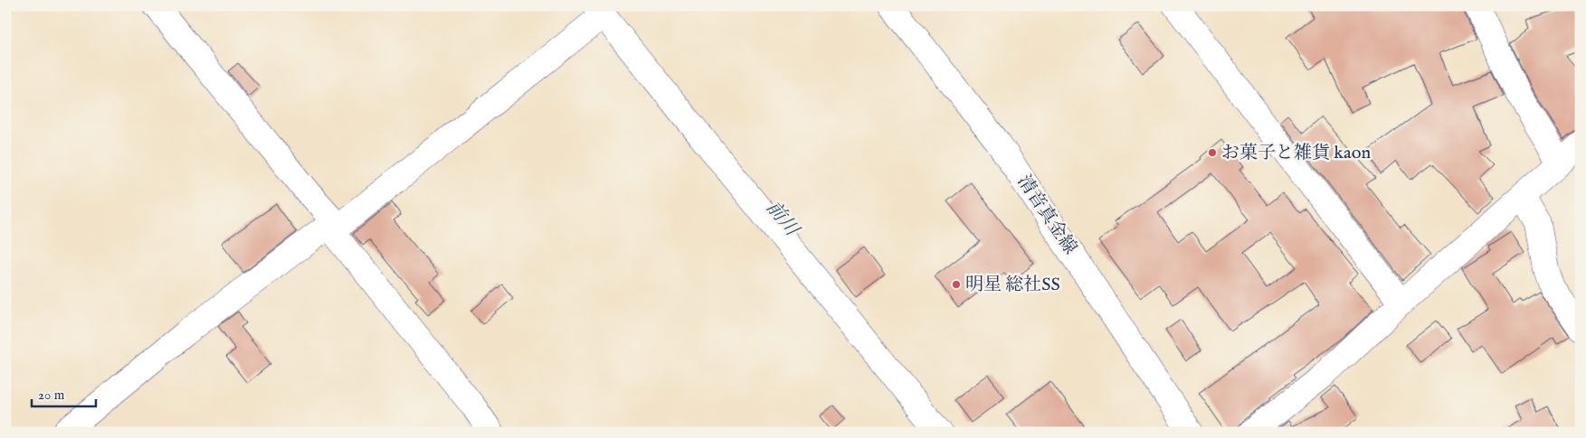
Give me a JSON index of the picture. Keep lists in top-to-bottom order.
{
  "streets": {
    "street": ["清音真金線"]
  },
  "water": ["前川"],
  "places": ["お菓子と雑貨 kaon", "明星 総社SS"],
  "scale_bar": "20 m"
}
